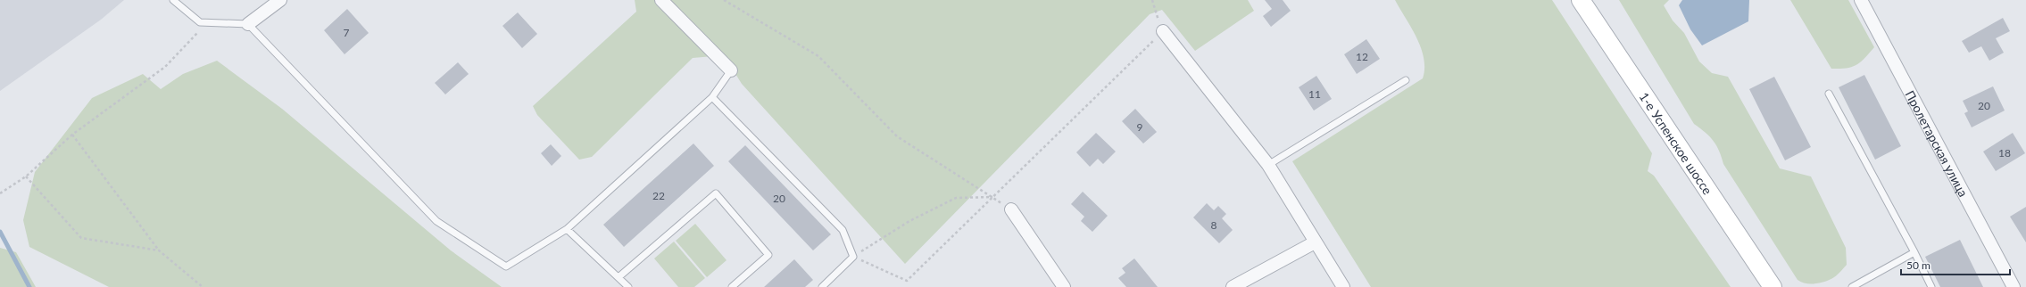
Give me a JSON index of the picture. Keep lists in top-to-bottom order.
{
  "streets": {
    "main road": ["1-е Успенское шоссе"],
    "street": ["Пролетарская улица"]
  },
  "house_numbers": [
    "7",
    "12",
    "11",
    "20",
    "9",
    "18",
    "22",
    "20",
    "8"
  ],
  "scale_bar": "50 m"
}
